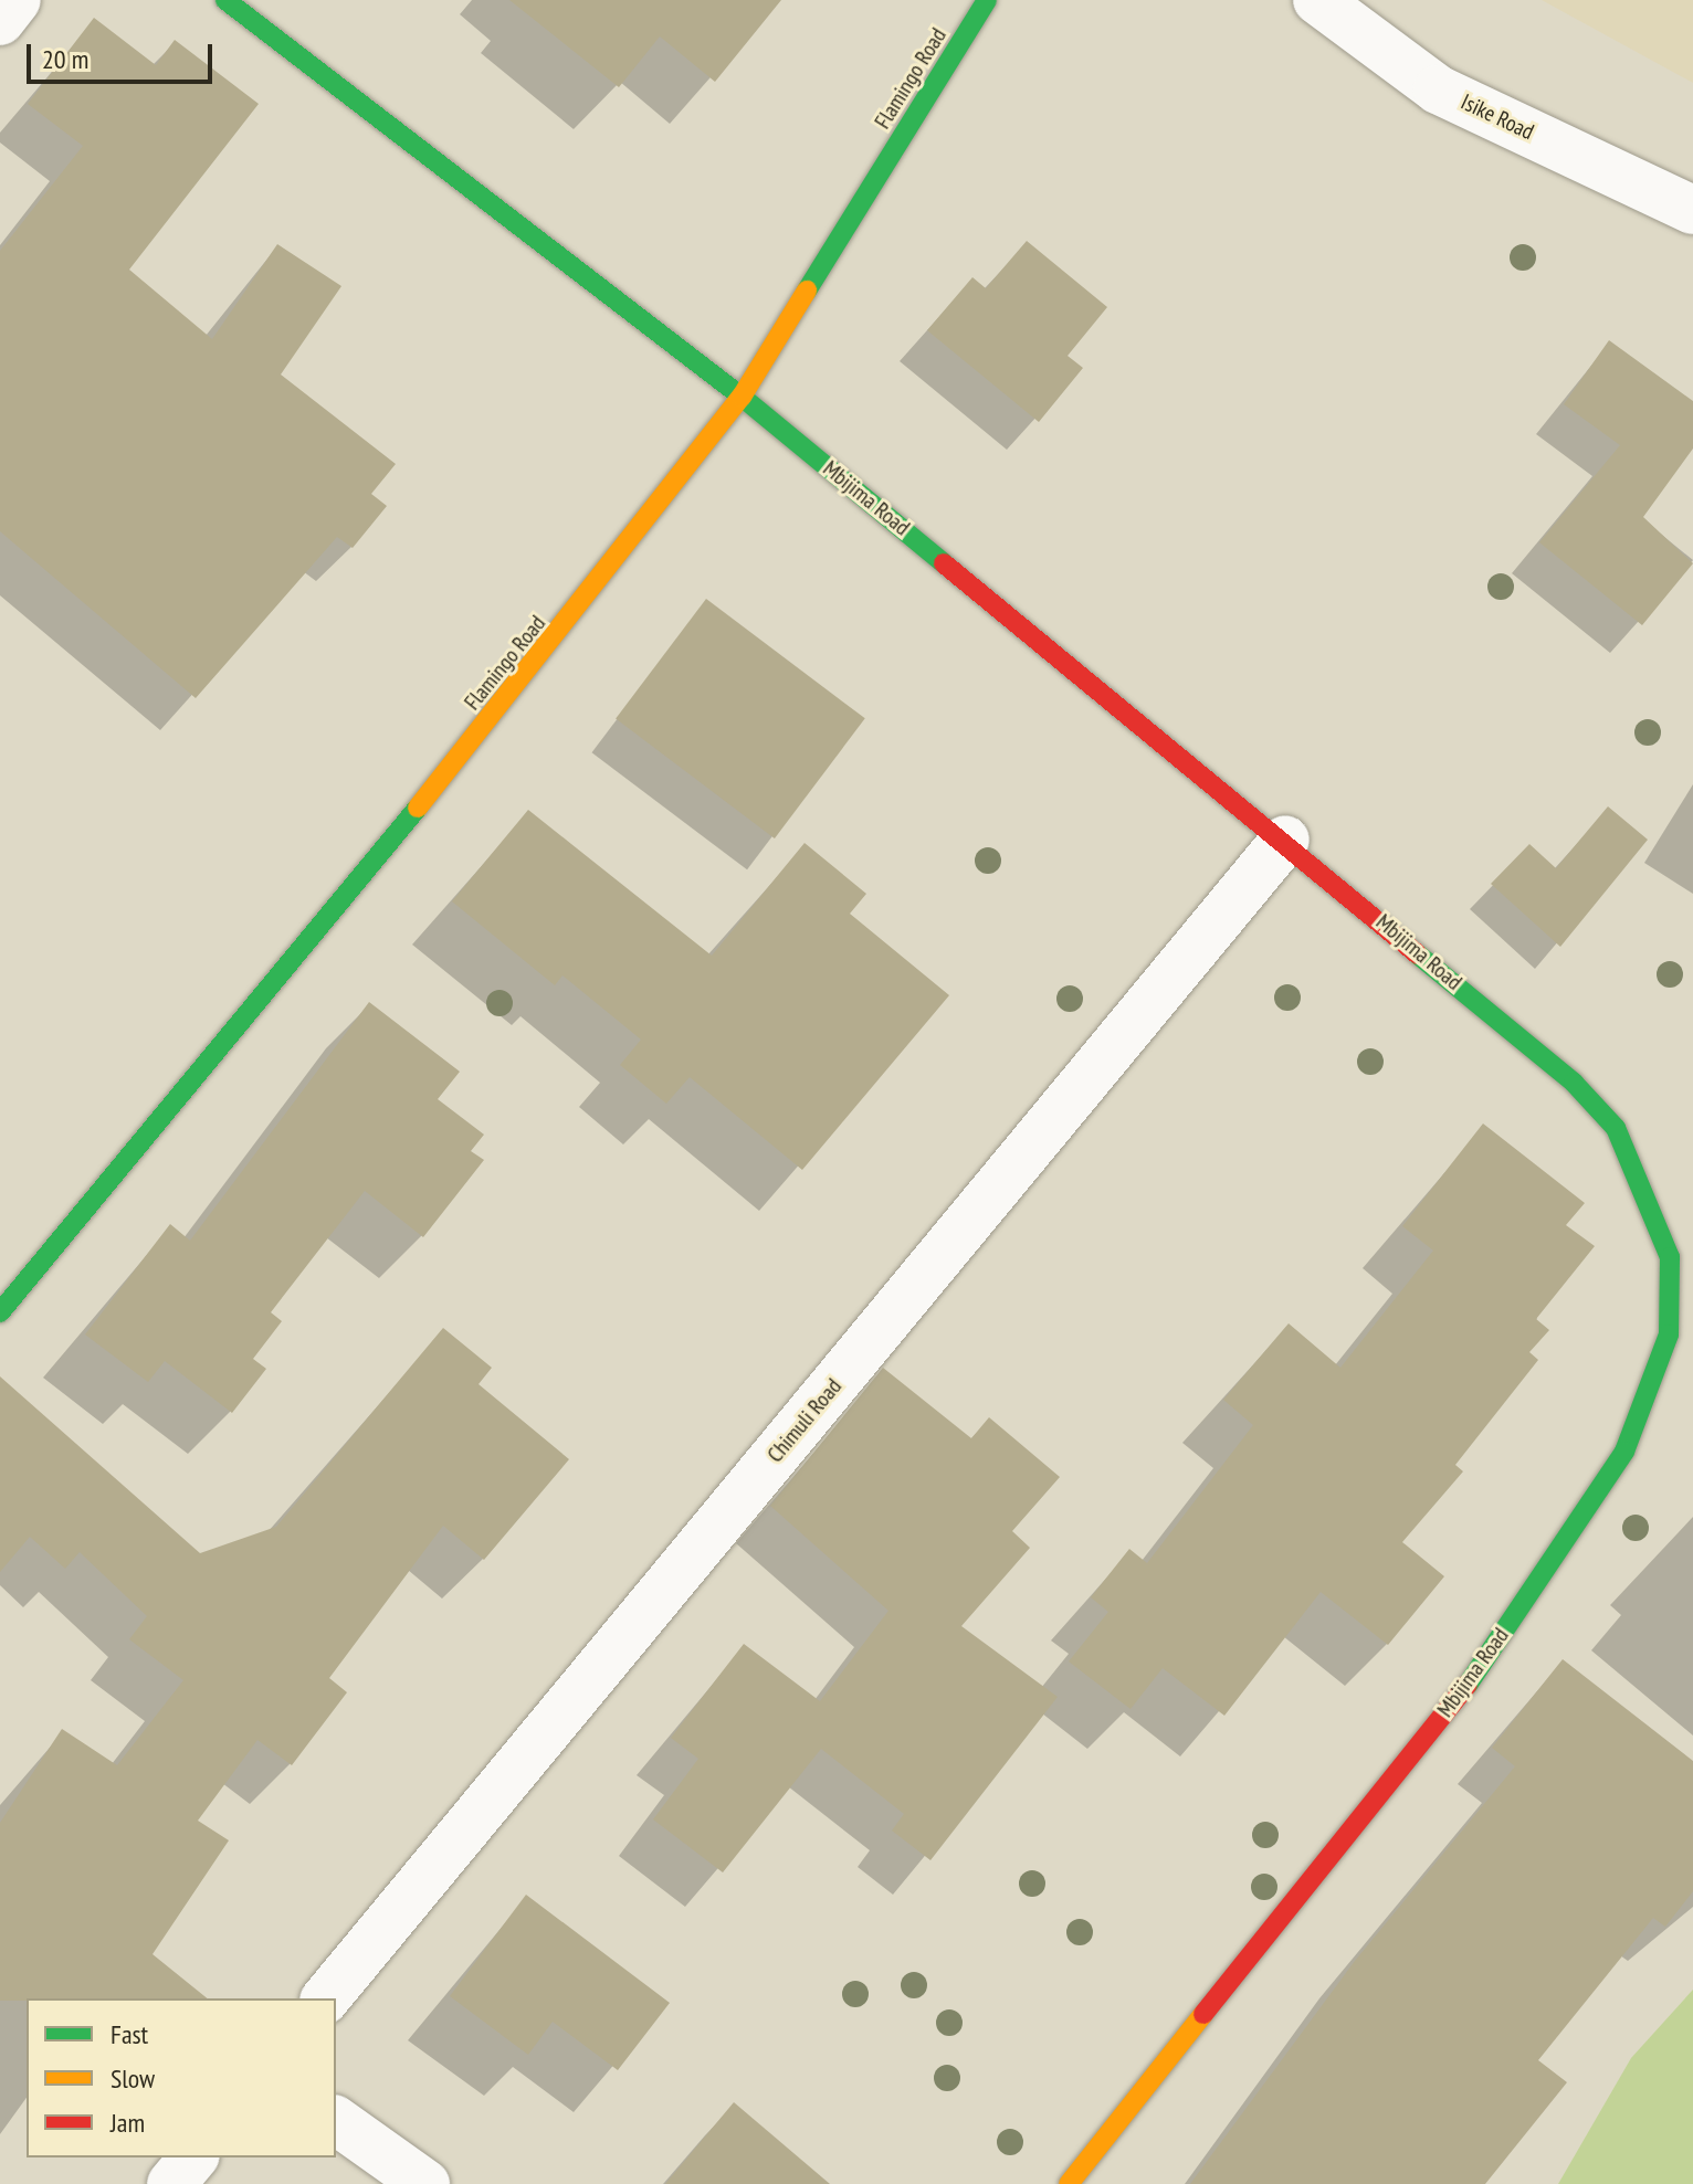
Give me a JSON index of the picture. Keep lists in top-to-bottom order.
{
  "streets": {
    "street": [
      "Flamingo Road",
      "Isike Road",
      "Mbijima Road",
      "Chimuli Road"
    ]
  },
  "crossings": [
    ["Flamingo Road", "Mbijima Road"],
    ["Mbijima Road", "Chimuli Road"]
  ],
  "legend": ["Fast", "Slow", "Jam"],
  "scale_bar": "20 m"
}
